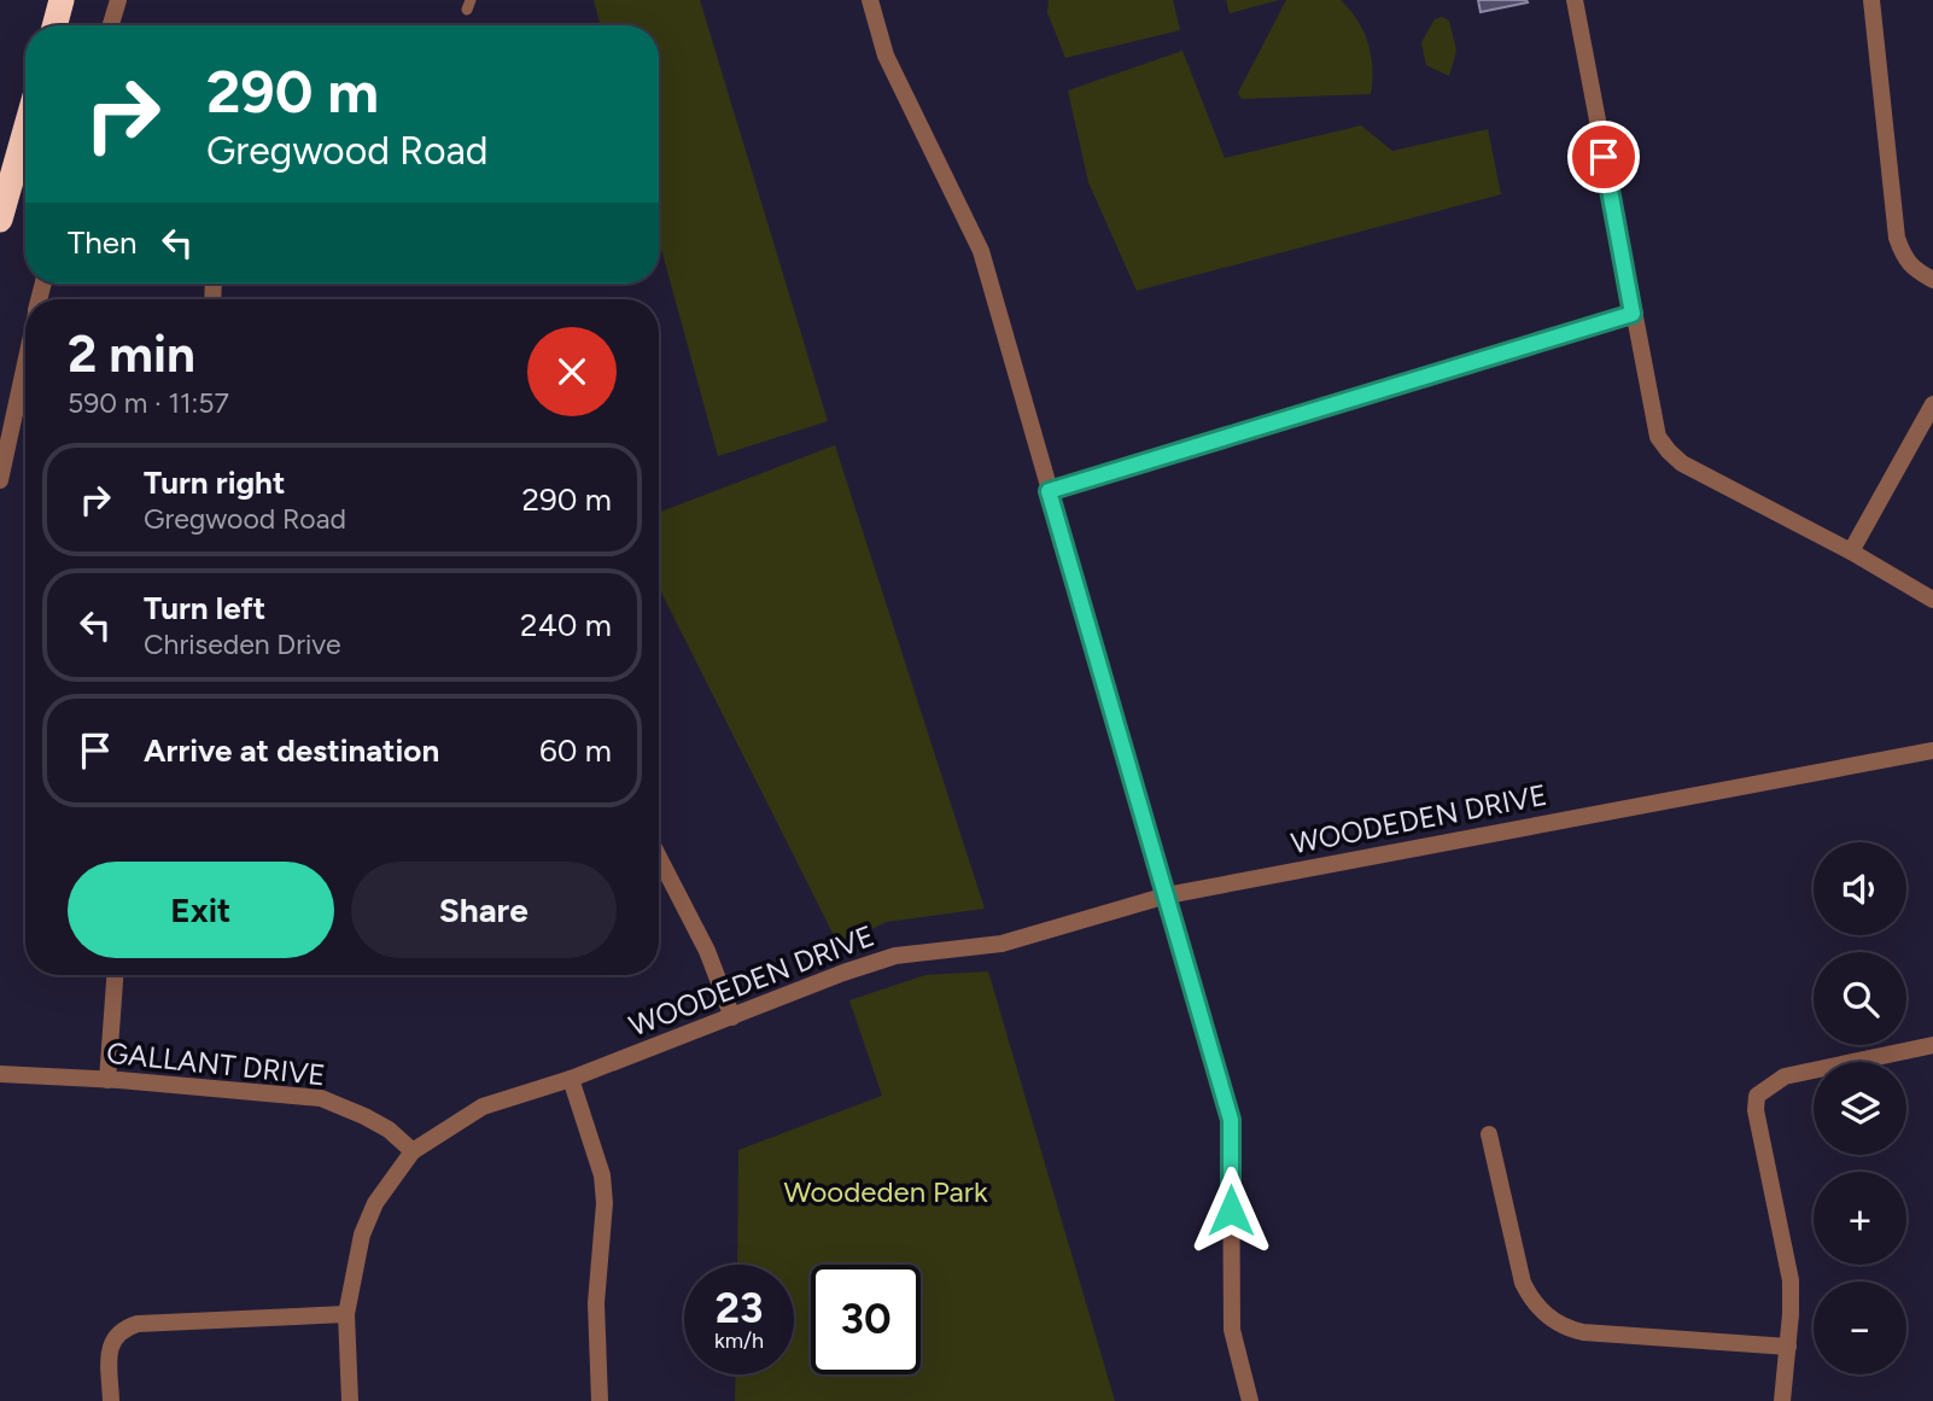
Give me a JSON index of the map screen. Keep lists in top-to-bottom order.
{
  "streets": {
    "street": ["WOODEDEN DRIVE", "GALLANT DRIVE"]
  },
  "crossings": [
    ["WOODEDEN DRIVE", "GALLANT DRIVE"]
  ],
  "parks": ["Woodeden Park"],
  "page": {
    "turn": ["290 m", "Gregwood Road"],
    "then": "Then",
    "heading": ["2 min", "590 m · 11:57"],
    "list": [
      {
        "name": "Turn right",
        "note": "Gregwood Road",
        "value": "290 m"
      },
      {
        "name": "Turn left",
        "note": "Chriseden Drive",
        "value": "240 m"
      },
      {
        "name": "Arrive at destination",
        "value": "60 m"
      }
    ],
    "map_buttons": ["+", "−"],
    "buttons": ["Exit", "Share"],
    "speed": "23 km/h",
    "limit": "30"
  }
}
